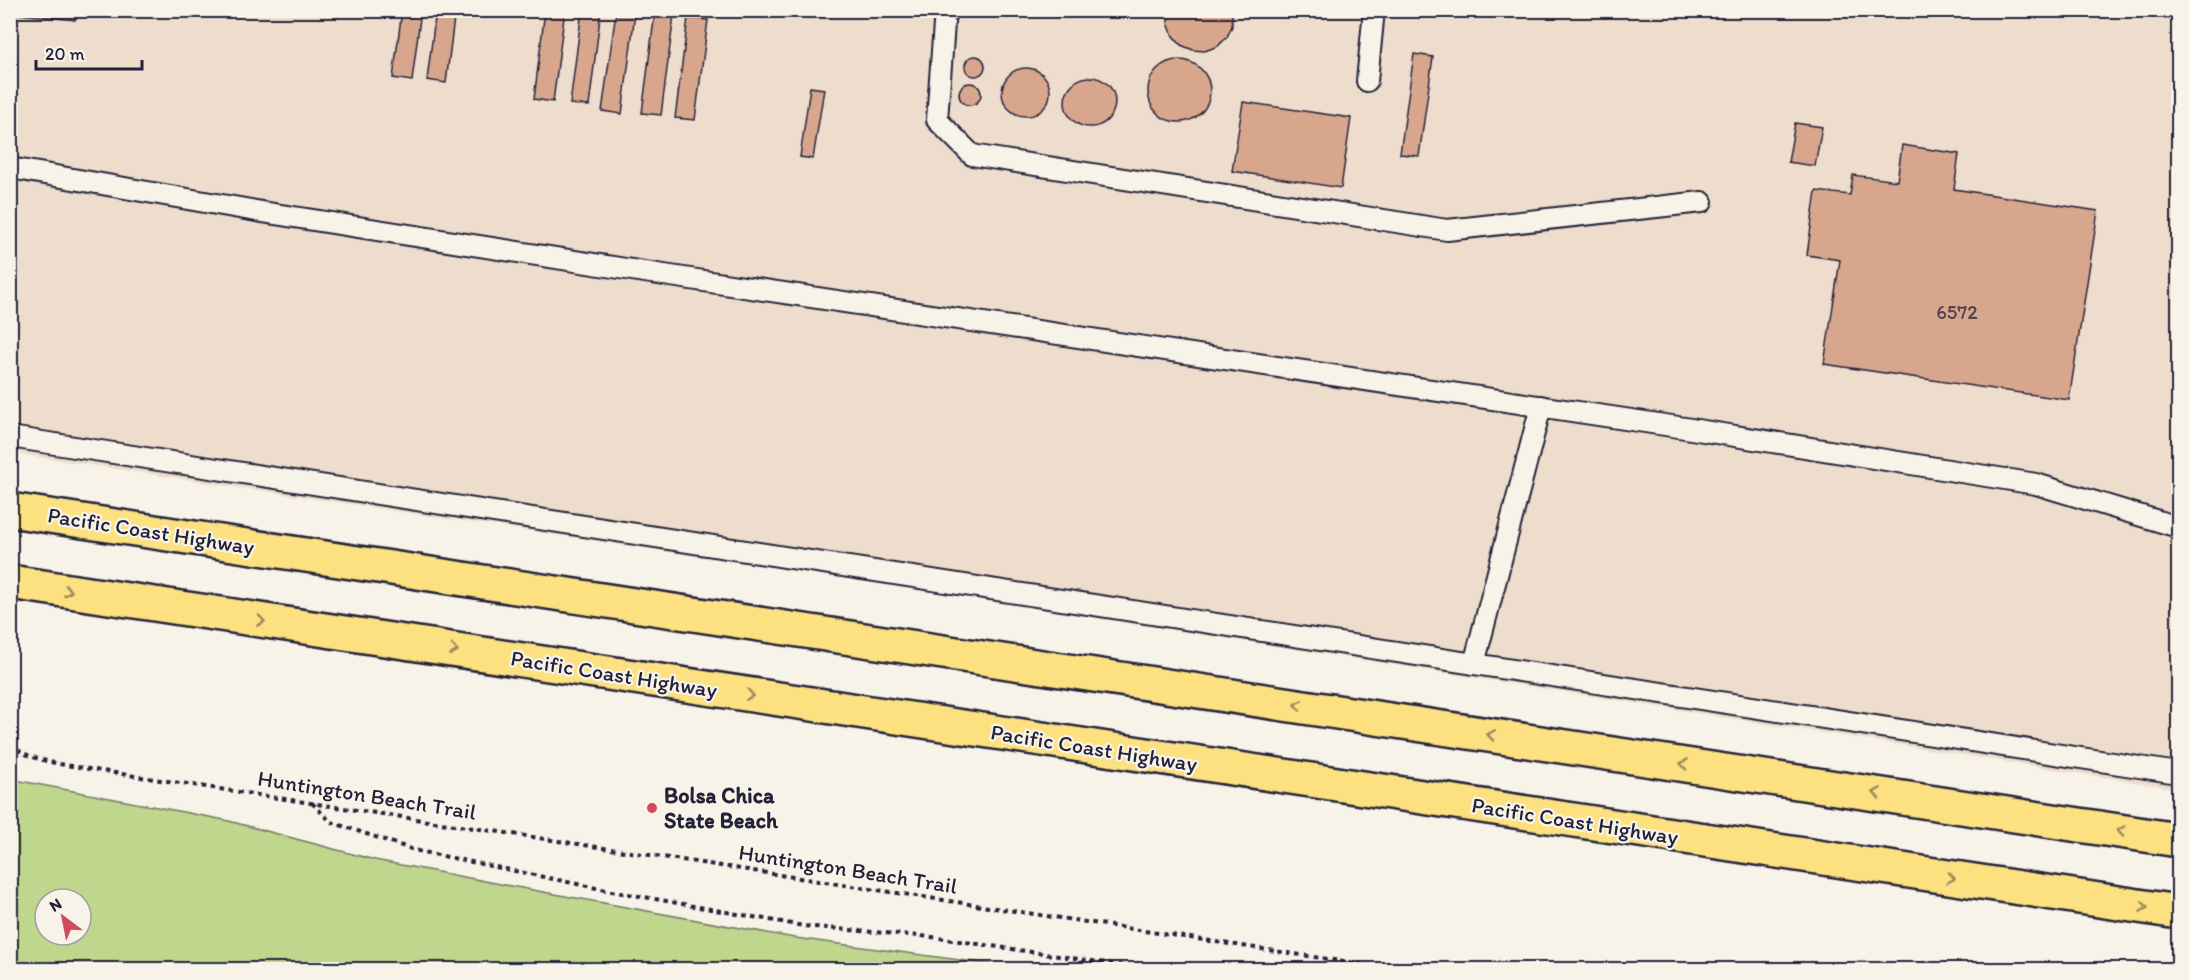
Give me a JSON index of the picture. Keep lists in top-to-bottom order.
{
  "streets": {
    "highway": ["Pacific Coast Highway"],
    "path": ["Huntington Beach Trail"]
  },
  "places": ["Bolsa Chica State Beach"],
  "house_numbers": ["6572"],
  "scale_bar": "20 m",
  "north": "top left"
}
